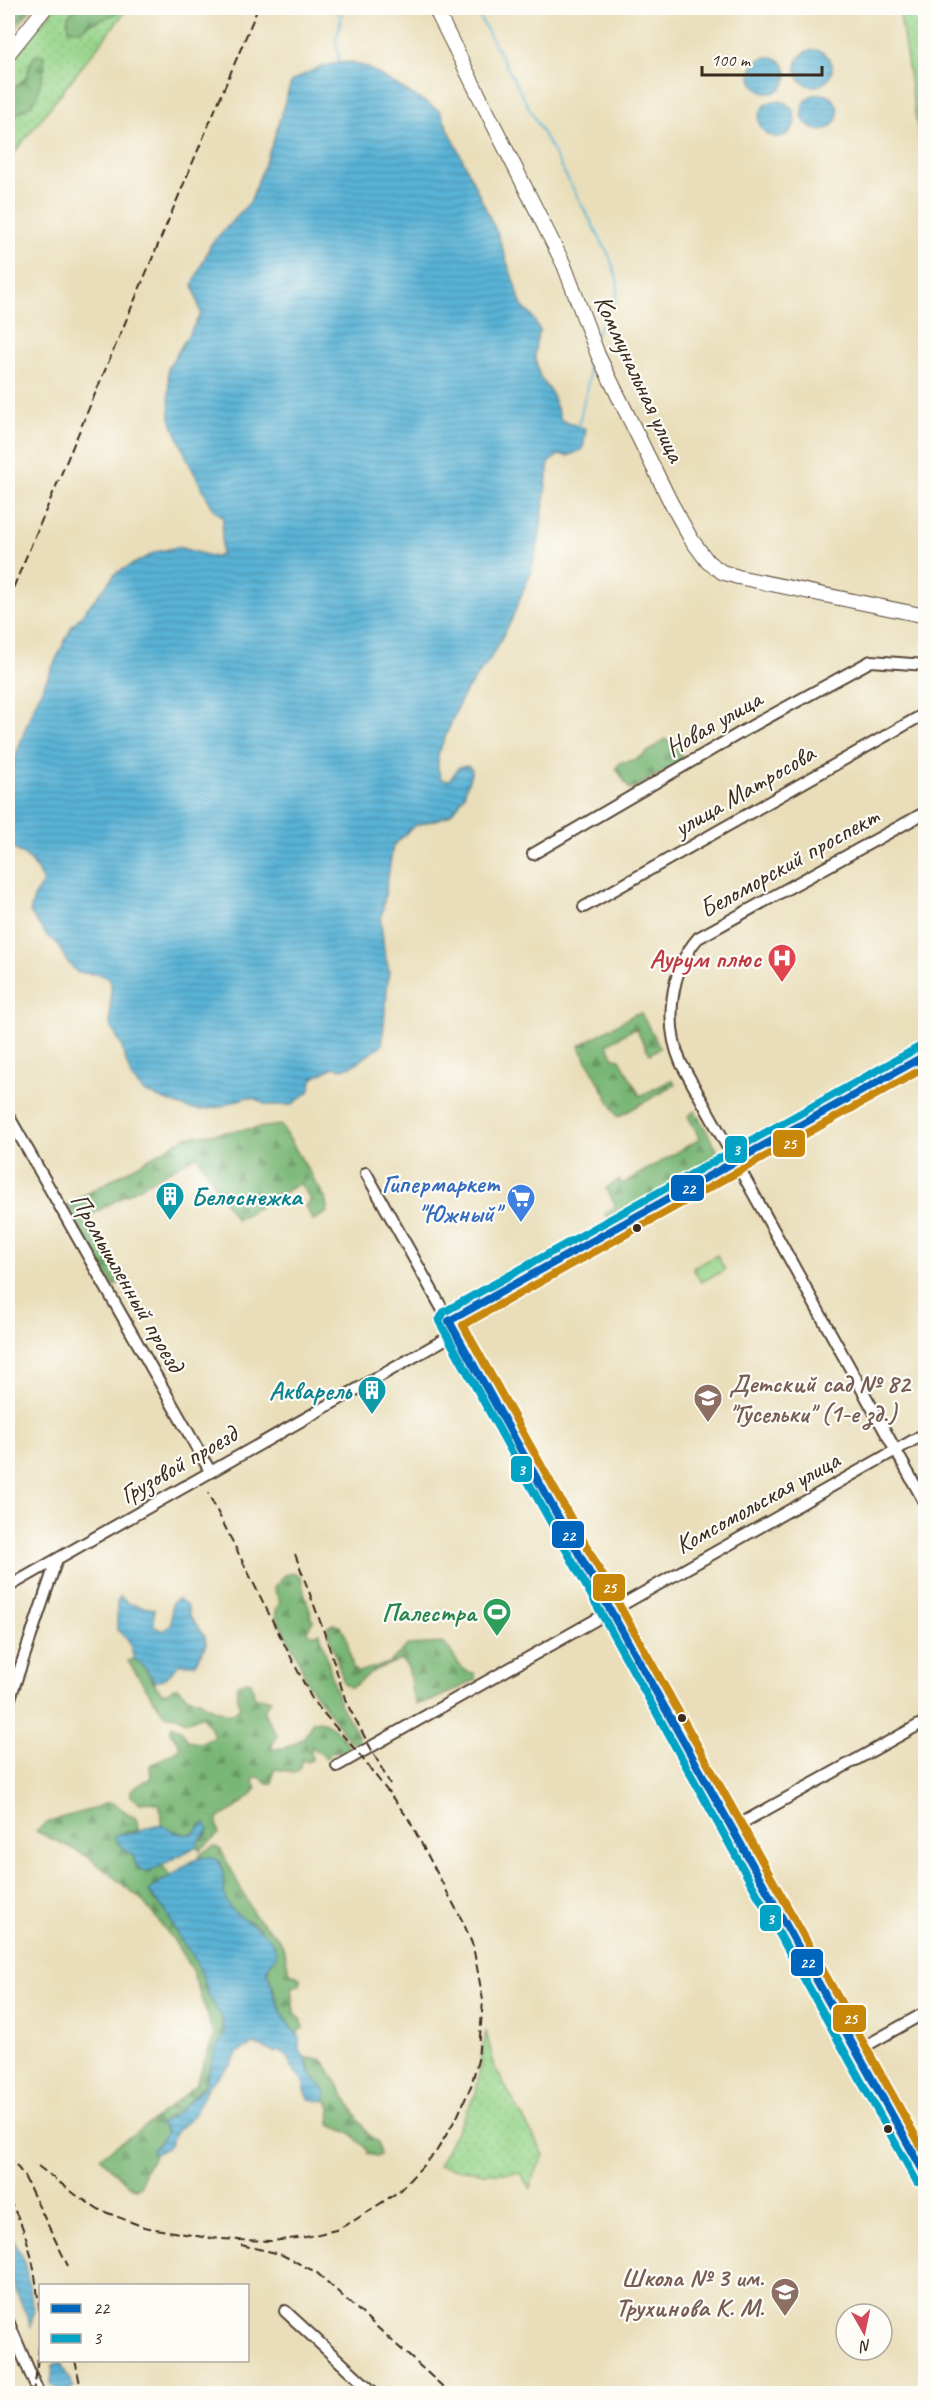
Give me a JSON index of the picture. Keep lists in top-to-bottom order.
{
  "streets": {
    "main road": ["Коммунальная улица"],
    "street": [
      "Новая улица",
      "улица Матросова",
      "Беломорский проспект",
      "Промышленный проезд",
      "Грузовой проезд",
      "Комсомольская улица"
    ]
  },
  "crossings": [
    ["Беломорский проспект", "Комсомольская улица"],
    ["Промышленный проезд", "Грузовой проезд"]
  ],
  "places": {
    "hospital": ["Аурум плюс"],
    "building": ["Белоснежка", "Акварель"],
    "supermarket": ["Гипермаркет \"Южный\""],
    "school or university": ["Детский сад № 82 \"Гусельки\" (1-е зд.)", "Школа № 3 им. Трухинова К. М."],
    "sports": ["Палестра"]
  },
  "lines": ["transit line 3", "transit line 22", "transit line 25"],
  "legend": ["22", "3"],
  "scale_bar": "100 m",
  "north": "bottom"
}
